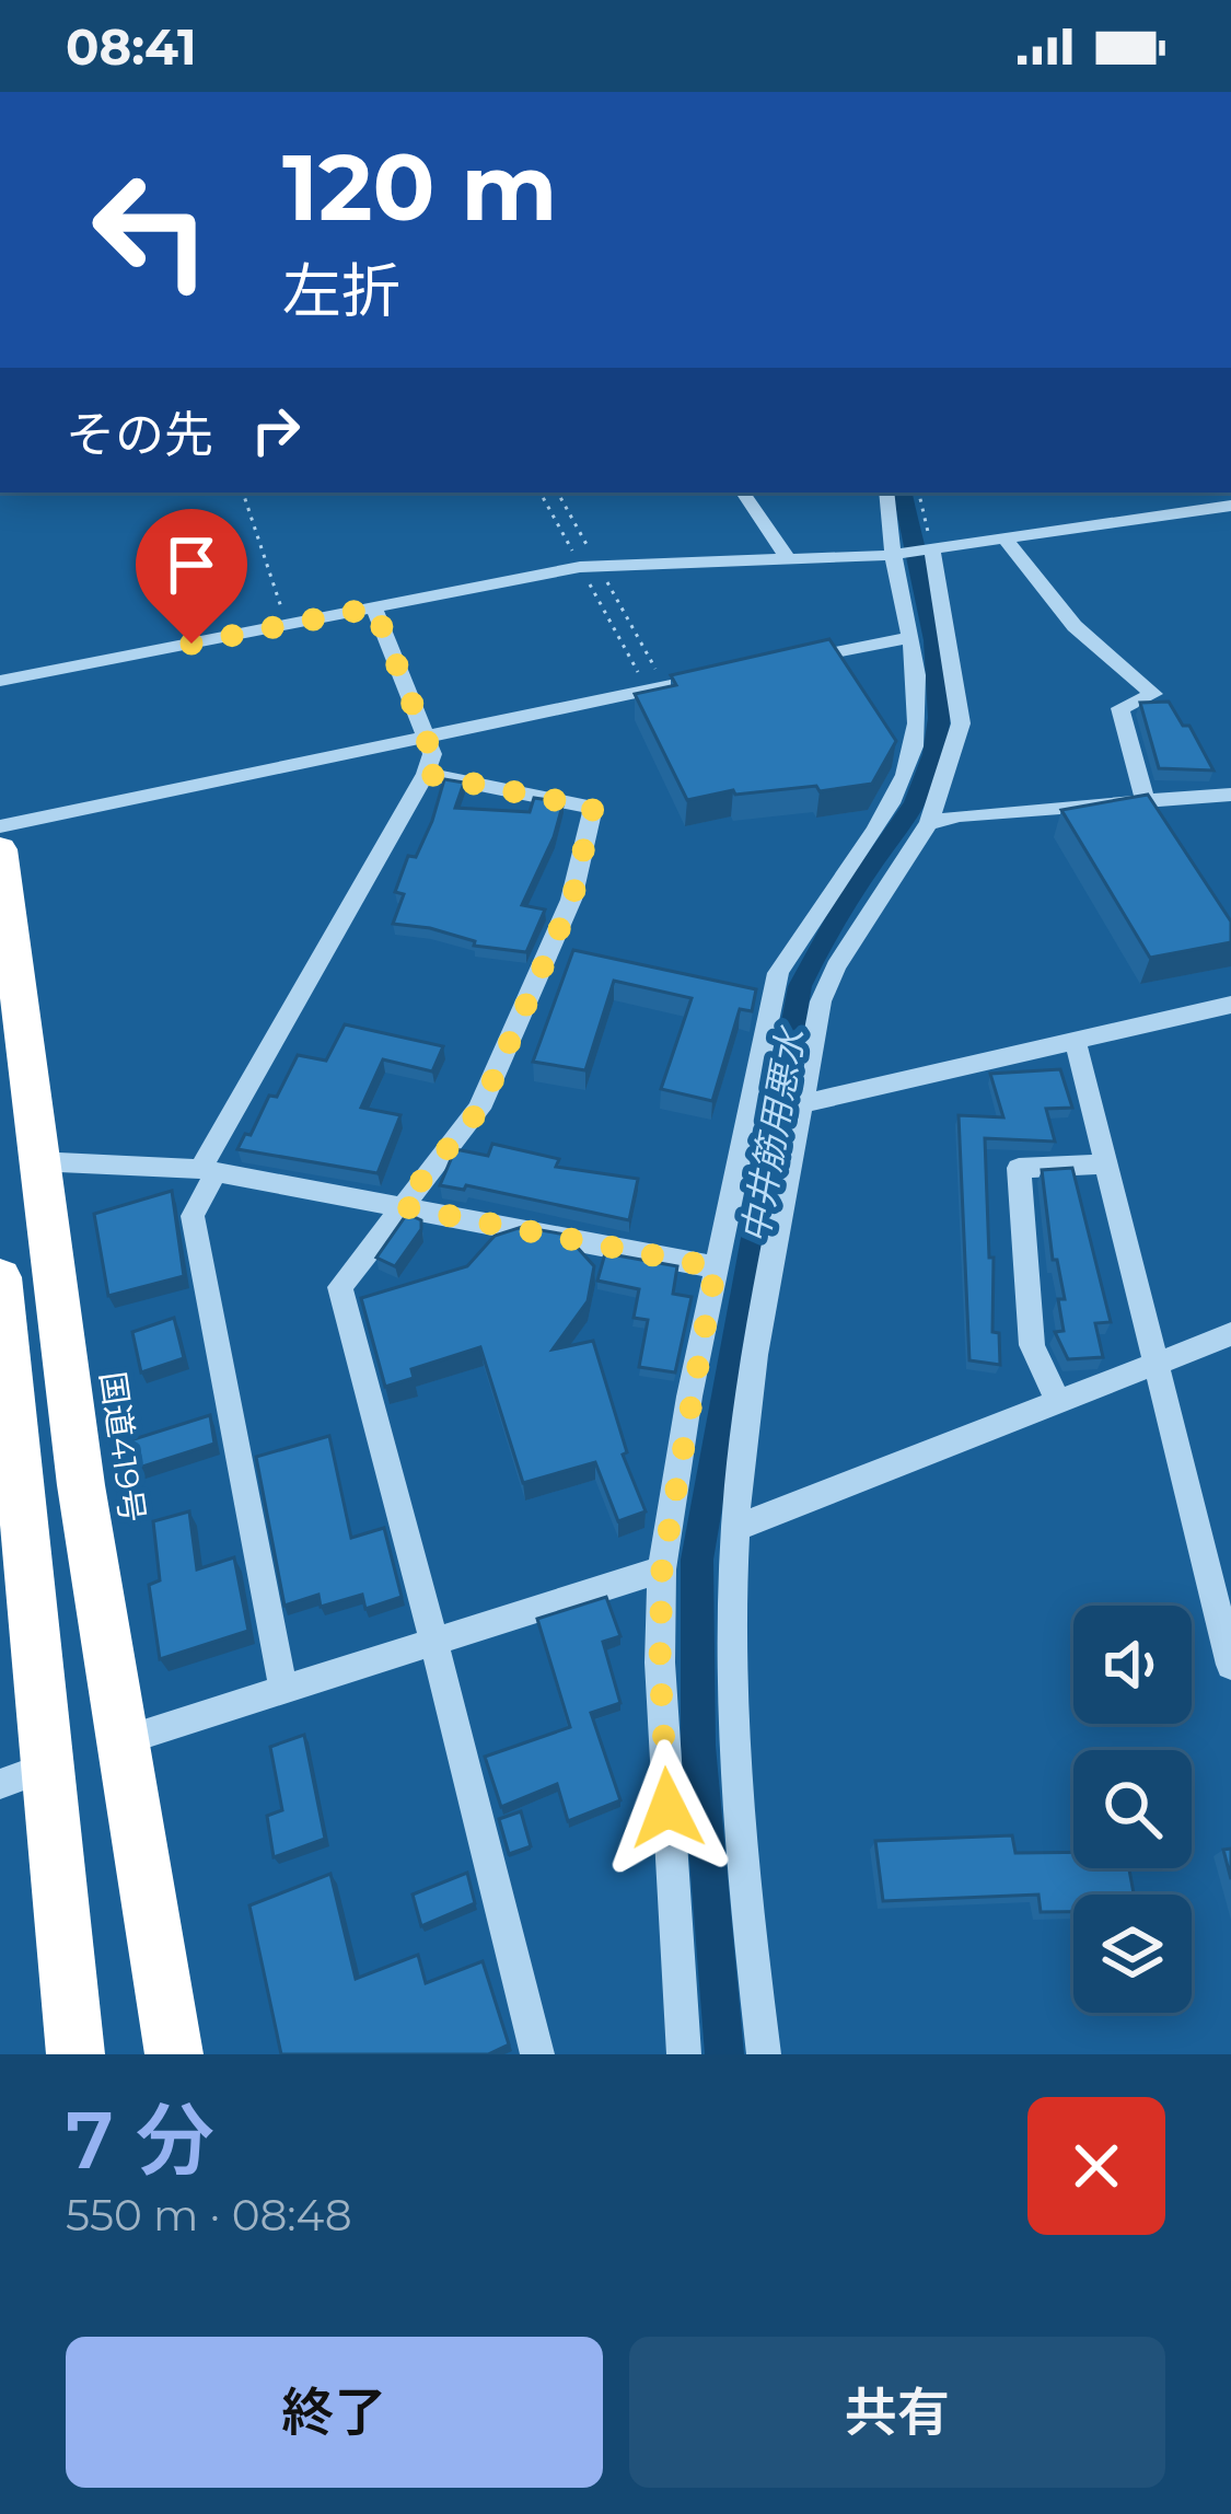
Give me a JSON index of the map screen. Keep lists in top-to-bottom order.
{
  "streets": {
    "highway": ["国道419号"]
  },
  "water": ["中井筋用悪水"],
  "page": {
    "status": "08:41",
    "turn": ["120 m", "左折"],
    "then": "その先",
    "heading": ["7 分", "550 m · 08:48"],
    "buttons": ["終了", "共有"]
  }
}
